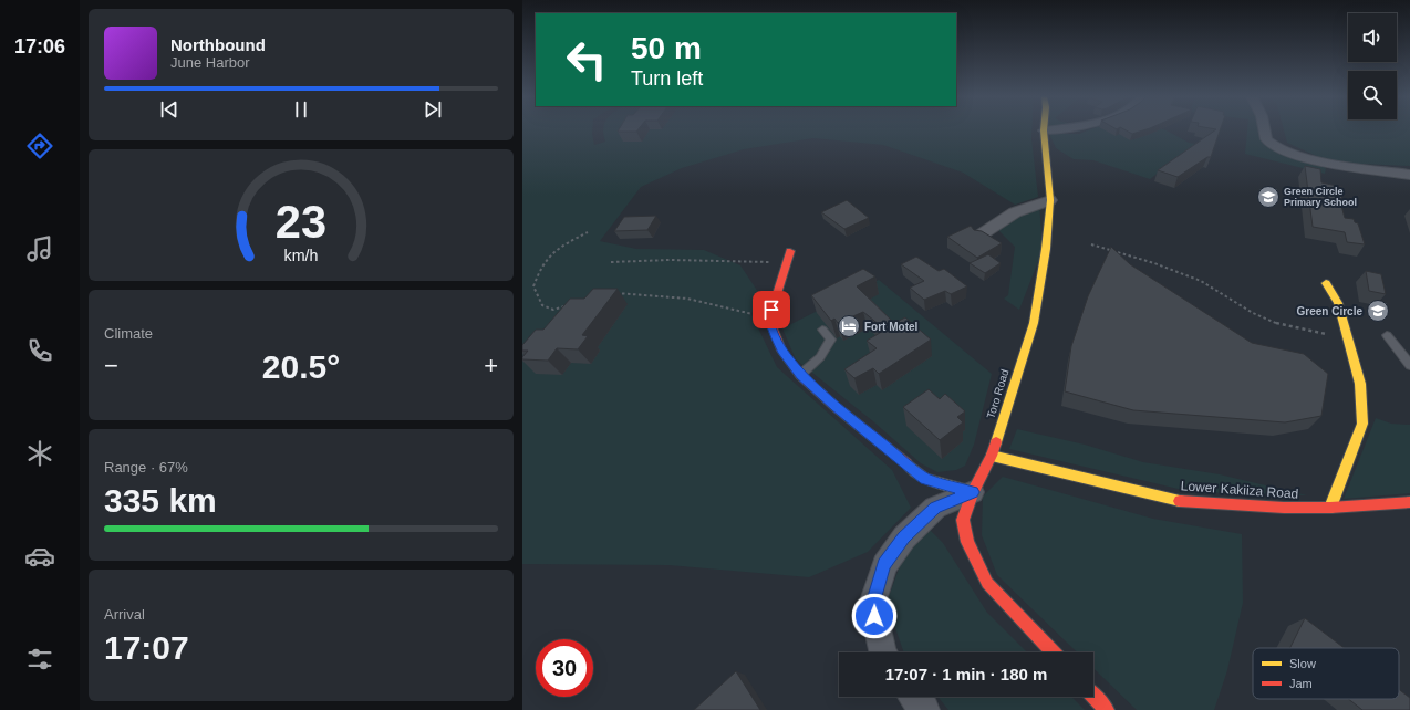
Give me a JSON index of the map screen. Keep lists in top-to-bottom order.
{
  "streets": {
    "main road": ["Toro Road", "Lower Kakiiza Road"]
  },
  "crossings": [
    ["Toro Road", "Lower Kakiiza Road"]
  ],
  "places": {
    "school or university": ["Green Circle Primary School", "Green Circle"],
    "hotel": ["Fort Motel"]
  },
  "legend": ["Slow", "Jam"],
  "page": {
    "tabs": "17:06",
    "turn": ["50 m", "Turn left"],
    "song": ["Northbound", "June Harbor"],
    "tile": [
      "Climate",
      ["Range · 67%", "335 km"],
      ["Arrival", "17:07"]
    ],
    "heat": ["−", "20.5°", "+"],
    "limit": "30",
    "trip": "17:07 · 1 min · 180 m",
    "gauge": ["23", "km/h"]
  }
}
